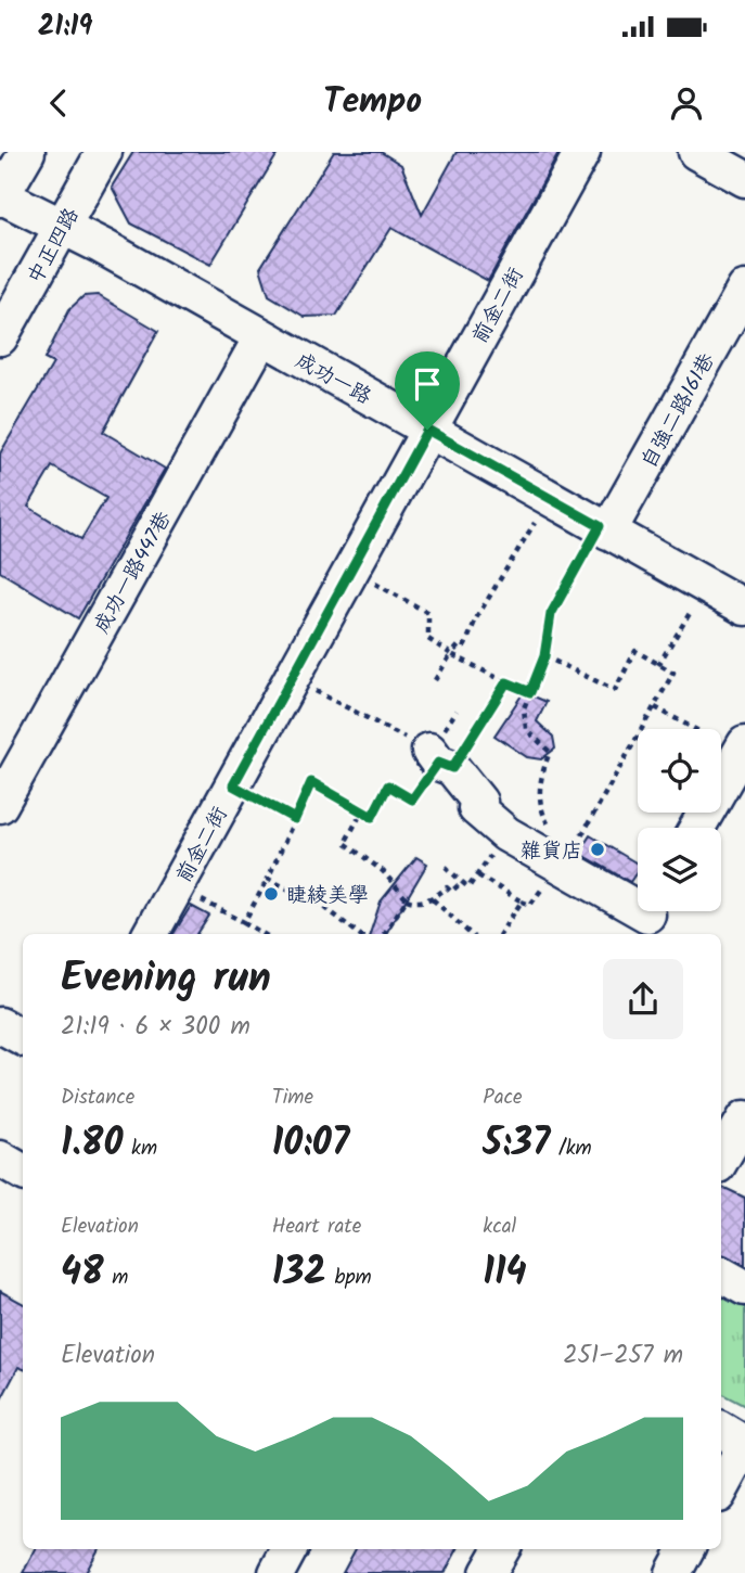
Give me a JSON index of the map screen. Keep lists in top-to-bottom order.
{
  "streets": {
    "street": [
      "中正四路",
      "前金二街",
      "成功一路",
      "自強二路161巷",
      "成功一路447巷"
    ]
  },
  "crossings": [
    ["中正四路", "成功一路"],
    ["前金二街", "成功一路"],
    ["成功一路", "自強二路161巷"],
    ["成功一路", "成功一路447巷"]
  ],
  "places": ["雜貨店", "睫綾美學"],
  "page": {
    "status": "21:19",
    "header": "Tempo",
    "heading": ["Evening run", "21:19 · 6 × 300 m"],
    "stats": [
      ["Distance", "1.80 km"],
      ["Time", "10:07"],
      ["Pace", "5:37 /km"],
      ["Elevation", "48 m"],
      ["Heart rate", "132 bpm"],
      ["kcal", "114"]
    ],
    "chart": ["Elevation", "251–257 m"]
  }
}
